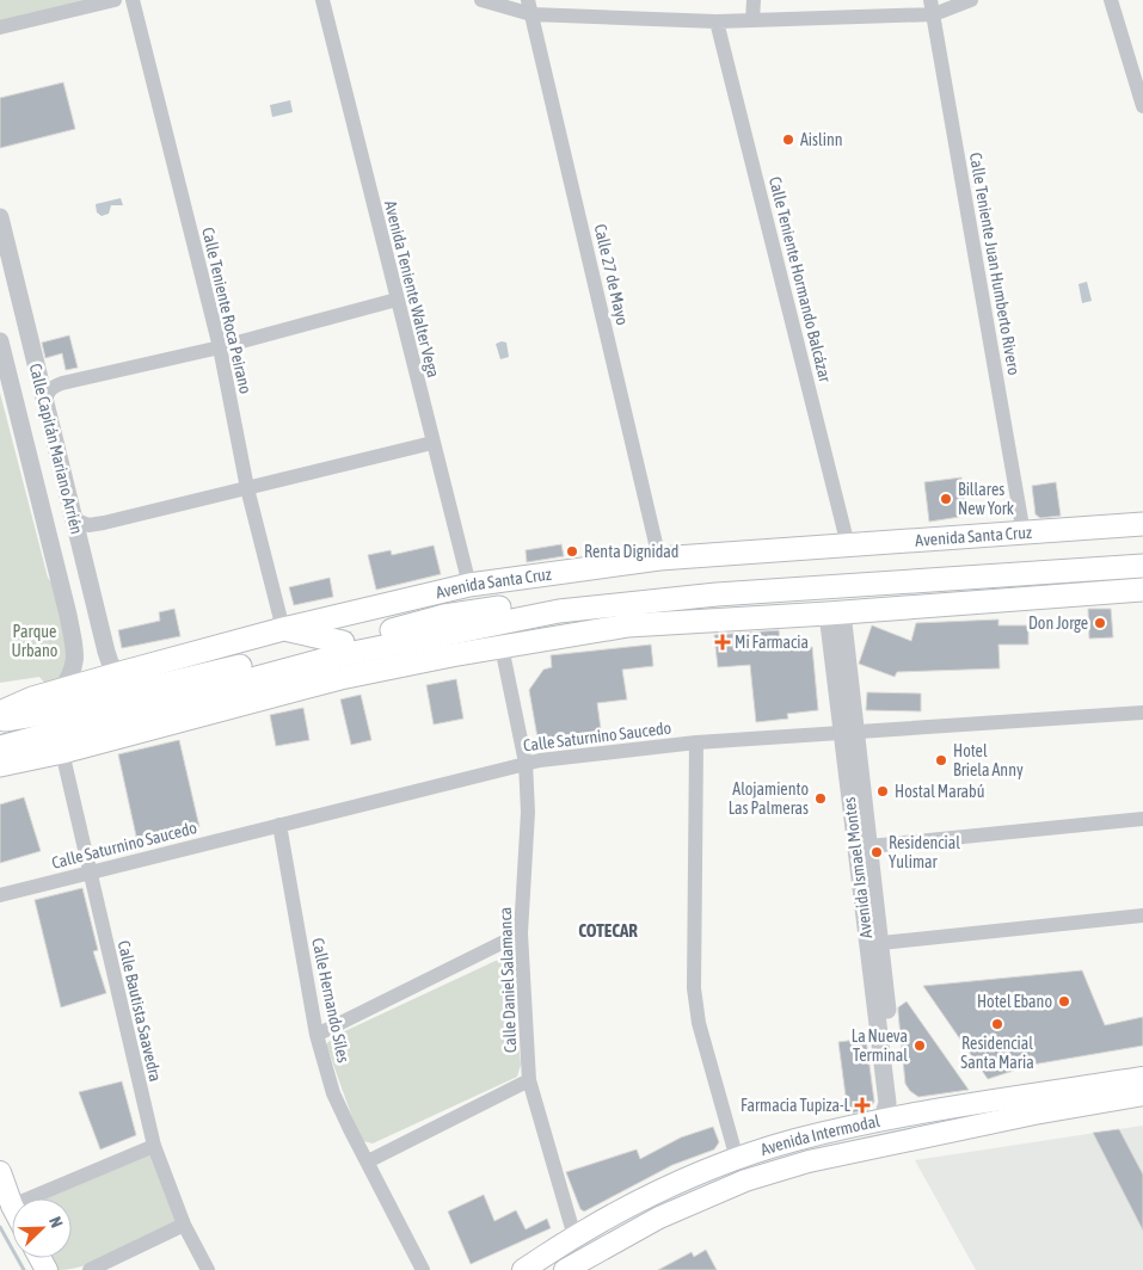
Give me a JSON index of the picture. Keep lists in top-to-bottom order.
{
  "streets": {
    "main road": ["Avenida Santa Cruz", "Avenida Intermodal"],
    "street": [
      "Calle Teniente Juan Humberto Rivero",
      "Calle 27 de Mayo",
      "Calle Teniente Hormando Balcázar",
      "Avenida Teniente Walter Vega",
      "Calle Teniente Roca Peirano",
      "Calle Capitán Mariano Arrién",
      "Calle Saturnino Saucedo",
      "Avenida Ismael Montes",
      "Calle Daniel Salamanca",
      "Calle Hernando Síles",
      "Calle Bautista Saavedra"
    ]
  },
  "crossings": [
    ["Calle Teniente Juan Humberto Rivero", "Avenida Santa Cruz"],
    ["Calle 27 de Mayo", "Avenida Santa Cruz"],
    ["Calle Teniente Hormando Balcázar", "Avenida Santa Cruz"],
    ["Avenida Teniente Walter Vega", "Avenida Santa Cruz"],
    ["Calle Teniente Roca Peirano", "Avenida Santa Cruz"],
    ["Calle Capitán Mariano Arrién", "Avenida Santa Cruz"],
    ["Calle Saturnino Saucedo", "Avenida Ismael Montes"],
    ["Calle Saturnino Saucedo", "Calle Daniel Salamanca"],
    ["Calle Saturnino Saucedo", "Calle Hernando Síles"],
    ["Calle Saturnino Saucedo", "Calle Bautista Saavedra"],
    ["Avenida Ismael Montes", "Avenida Intermodal"],
    ["Calle Daniel Salamanca", "Avenida Intermodal"]
  ],
  "districts": ["COTECAR"],
  "parks": ["Parque Urbano"],
  "places": {
    "other": [
      "Aislinn",
      "Billares New York",
      "Renta Dignidad",
      "Don Jorge",
      "Hotel Briela Anny",
      "Hostal Marabú",
      "Alojamiento Las Palmeras",
      "Residencial Yulimar",
      "Hotel Ebano",
      "Residencial Santa Maria",
      "La Nueva Terminal"
    ],
    "health": ["Mi Farmacia", "Farmacia Tupiza-L"]
  },
  "north": "top right"
}
